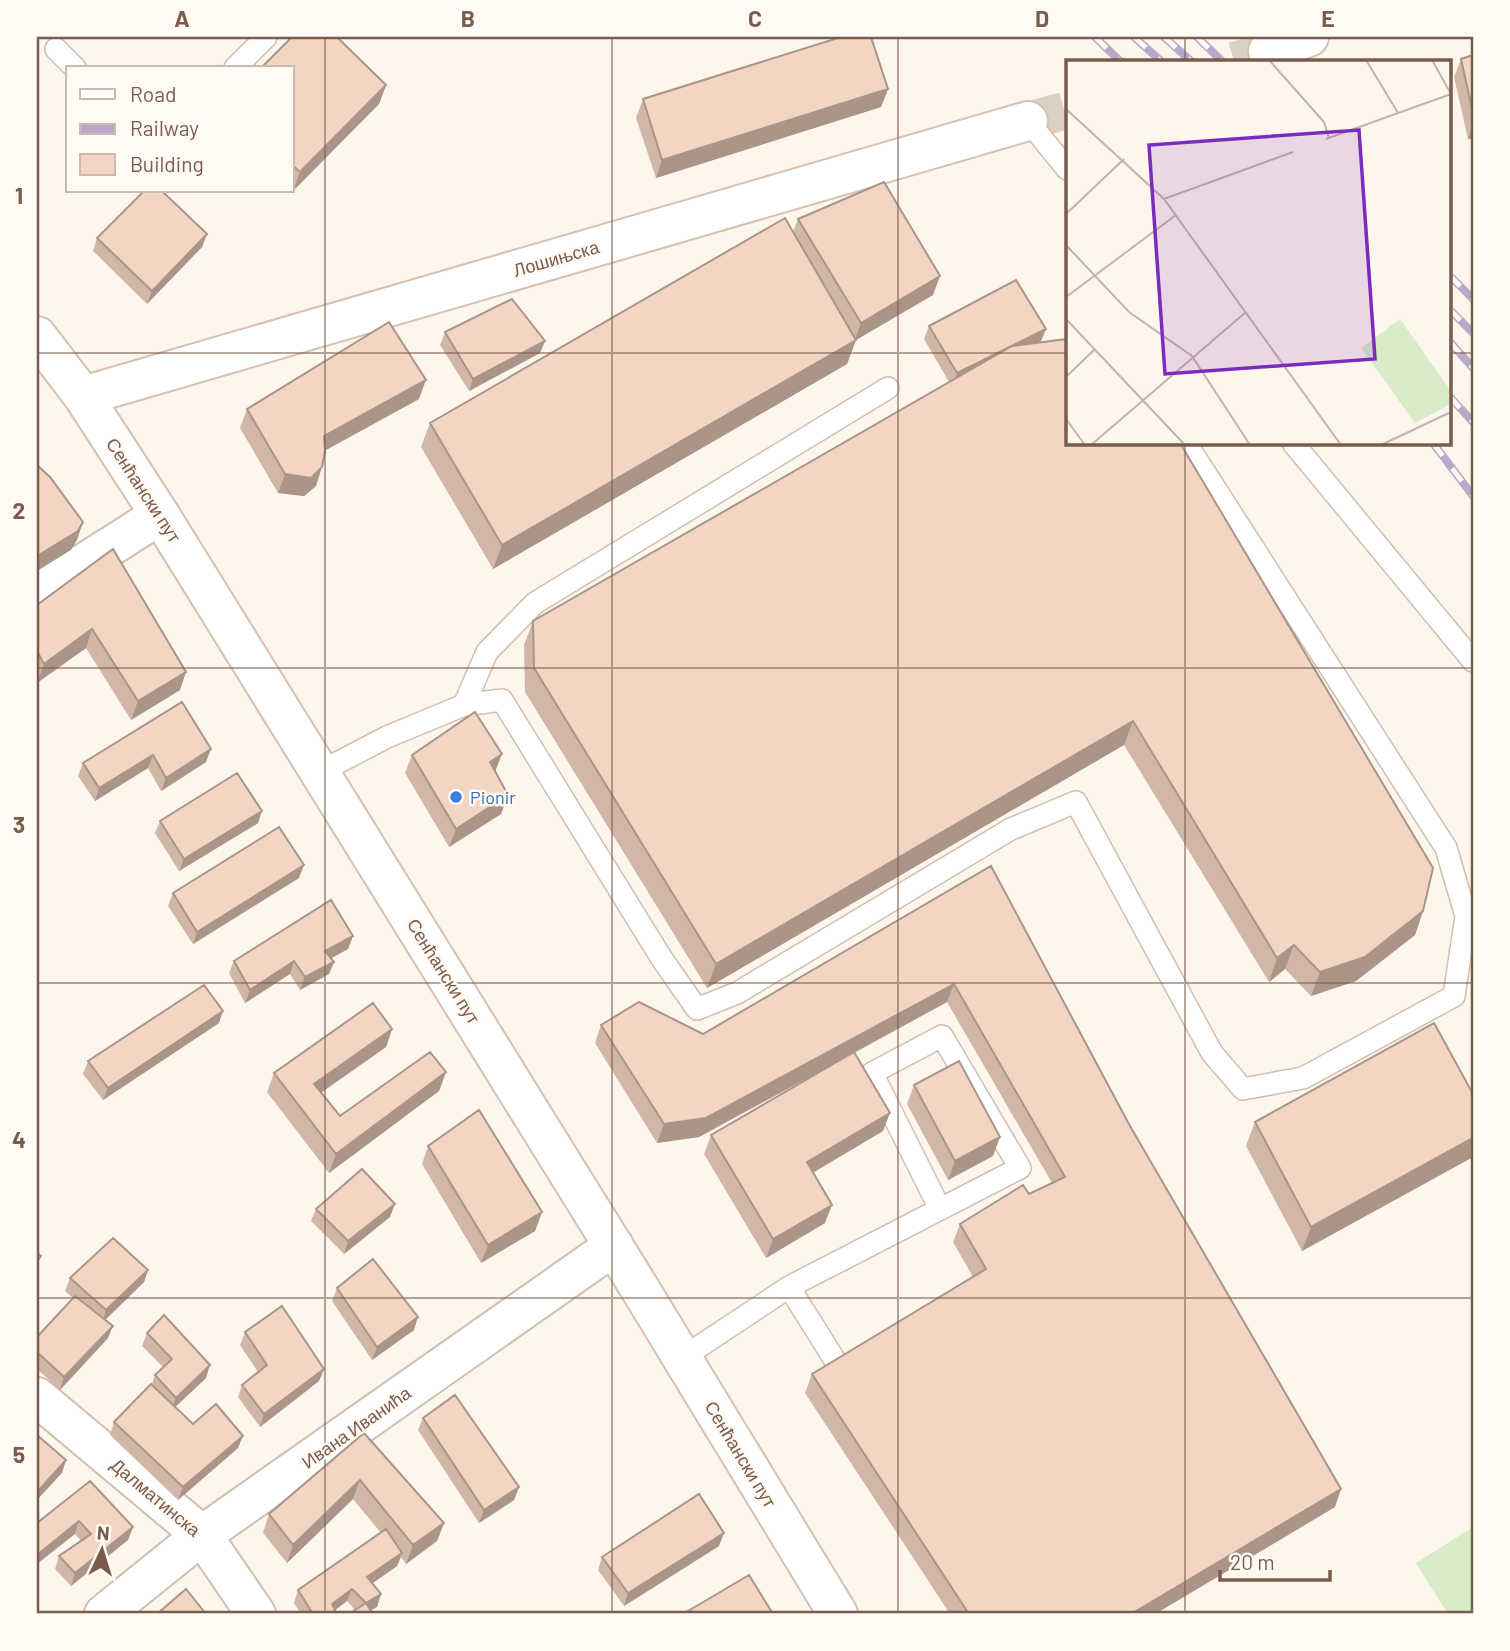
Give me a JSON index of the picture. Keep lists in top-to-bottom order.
{
  "streets": {
    "street": [
      "Лошињска",
      "Сенћански пут",
      "Ивана Иванића",
      "Далматинска"
    ]
  },
  "crossings": [
    ["Лошињска", "Сенћански пут"],
    ["Сенћански пут", "Ивана Иванића"],
    ["Ивана Иванића", "Далматинска"]
  ],
  "places": ["Pionir"],
  "legend": ["Road", "Railway", "Building"],
  "scale_bar": "20 m",
  "north": "top",
  "grid": {
    "columns": [
      "A",
      "B",
      "C",
      "D",
      "E"
    ],
    "rows": [
      "1",
      "2",
      "3",
      "4",
      "5"
    ]
  }
}
